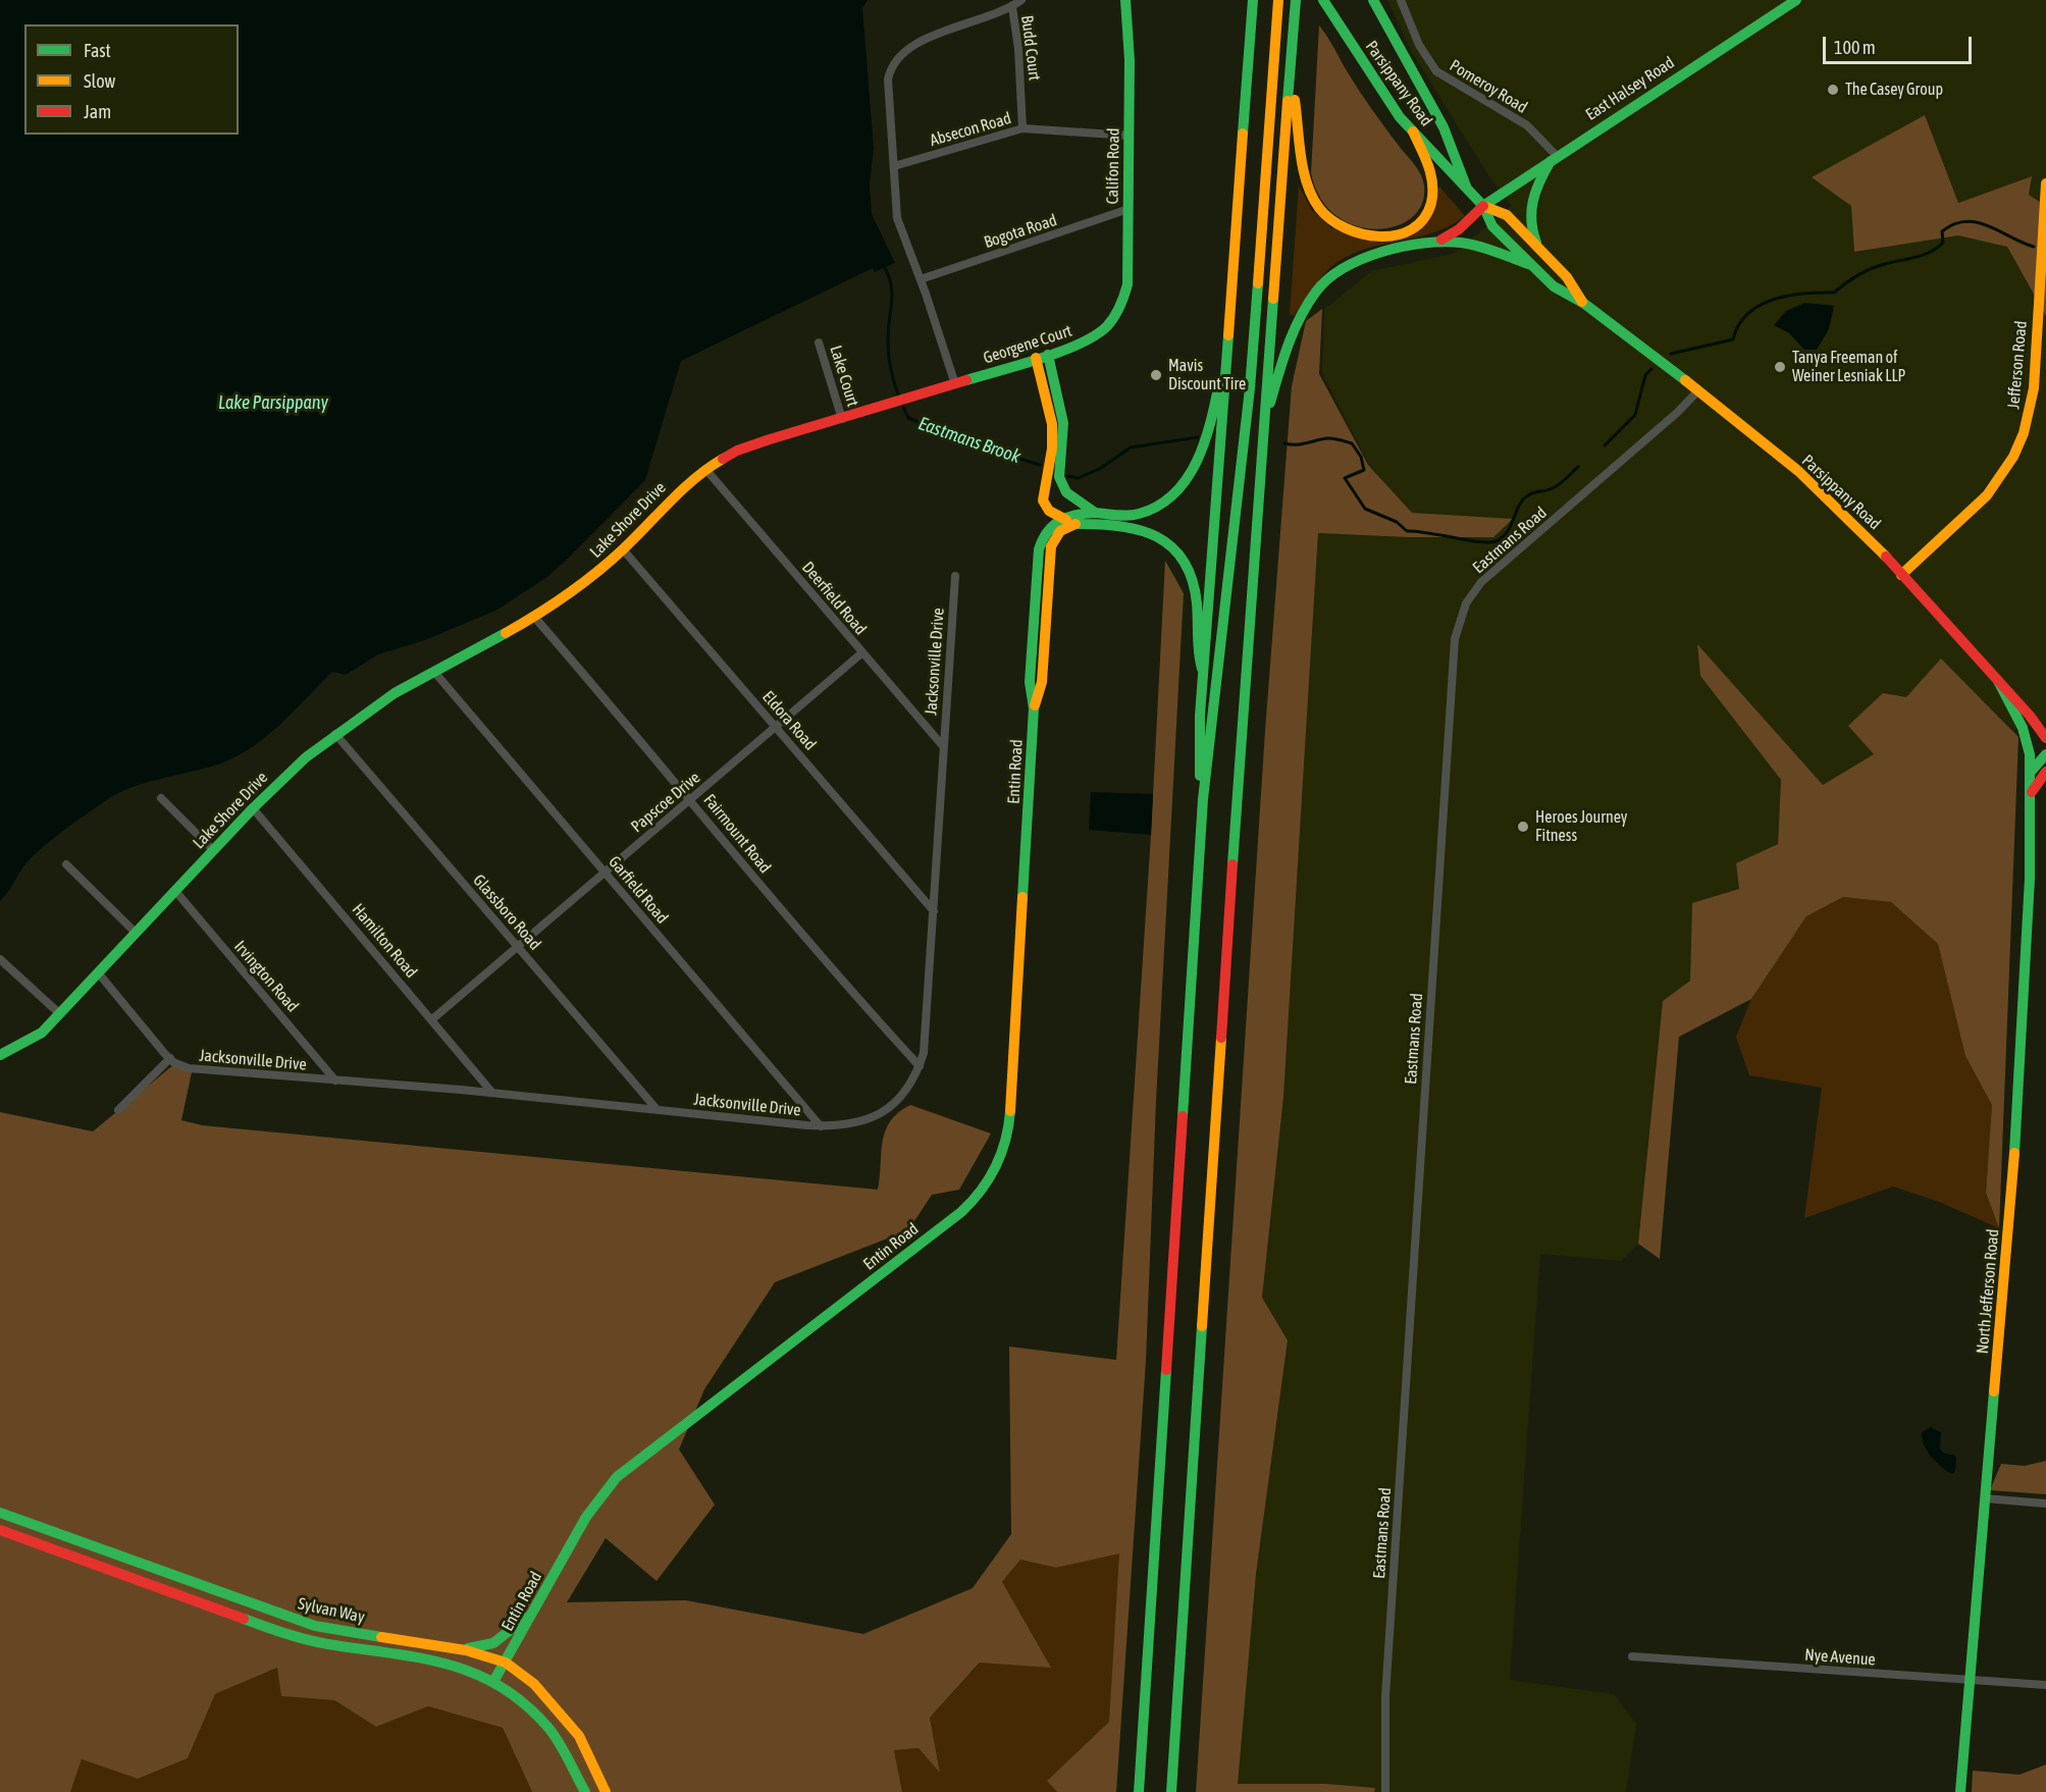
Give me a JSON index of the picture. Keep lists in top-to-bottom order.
{
  "streets": {
    "main road": [
      "Parsippany Road",
      "East Halsey Road",
      "Califon Road",
      "Georgene Court",
      "Jefferson Road",
      "Lake Shore Drive",
      "Entin Road",
      "North Jefferson Road",
      "Sylvan Way"
    ],
    "street": [
      "Budd Court",
      "Pomeroy Road",
      "Absecon Road",
      "Bogota Road",
      "Lake Court",
      "Eastmans Road",
      "Deerfield Road",
      "Jacksonville Drive",
      "Eldora Road",
      "Papscoe Drive",
      "Fairmount Road",
      "Garfield Road",
      "Glassboro Road",
      "Hamilton Road",
      "Irvington Road",
      "Nye Avenue"
    ]
  },
  "crossings": [
    ["Budd Court", "Absecon Road"],
    ["Parsippany Road", "East Halsey Road"],
    ["Parsippany Road", "Jefferson Road"],
    ["Parsippany Road", "Eastmans Road"],
    ["Parsippany Road", "North Jefferson Road"],
    ["Pomeroy Road", "East Halsey Road"],
    ["Absecon Road", "Califon Road"],
    ["Califon Road", "Bogota Road"],
    ["Califon Road", "Georgene Court"],
    ["Georgene Court", "Lake Shore Drive"],
    ["Lake Court", "Lake Shore Drive"],
    ["Lake Shore Drive", "Deerfield Road"],
    ["Lake Shore Drive", "Jacksonville Drive"],
    ["Lake Shore Drive", "Eldora Road"],
    ["Lake Shore Drive", "Fairmount Road"],
    ["Lake Shore Drive", "Garfield Road"],
    ["Lake Shore Drive", "Glassboro Road"],
    ["Lake Shore Drive", "Hamilton Road"],
    ["Lake Shore Drive", "Irvington Road"],
    ["Deerfield Road", "Jacksonville Drive"],
    ["Deerfield Road", "Papscoe Drive"],
    ["Jacksonville Drive", "Eldora Road"],
    ["Jacksonville Drive", "Fairmount Road"],
    ["Jacksonville Drive", "Garfield Road"],
    ["Jacksonville Drive", "Glassboro Road"],
    ["Jacksonville Drive", "Hamilton Road"],
    ["Jacksonville Drive", "Irvington Road"],
    ["Eldora Road", "Papscoe Drive"],
    ["Entin Road", "Sylvan Way"],
    ["Papscoe Drive", "Fairmount Road"],
    ["Papscoe Drive", "Garfield Road"],
    ["Papscoe Drive", "Glassboro Road"],
    ["Papscoe Drive", "Hamilton Road"],
    ["North Jefferson Road", "Nye Avenue"]
  ],
  "water": ["Lake Parsippany", "Eastmans Brook"],
  "places": [
    "The Casey Group",
    "Tanya Freeman of Weiner Lesniak LLP",
    "Mavis Discount Tire",
    "Heroes Journey Fitness"
  ],
  "legend": ["Fast", "Slow", "Jam"],
  "scale_bar": "100 m"
}
